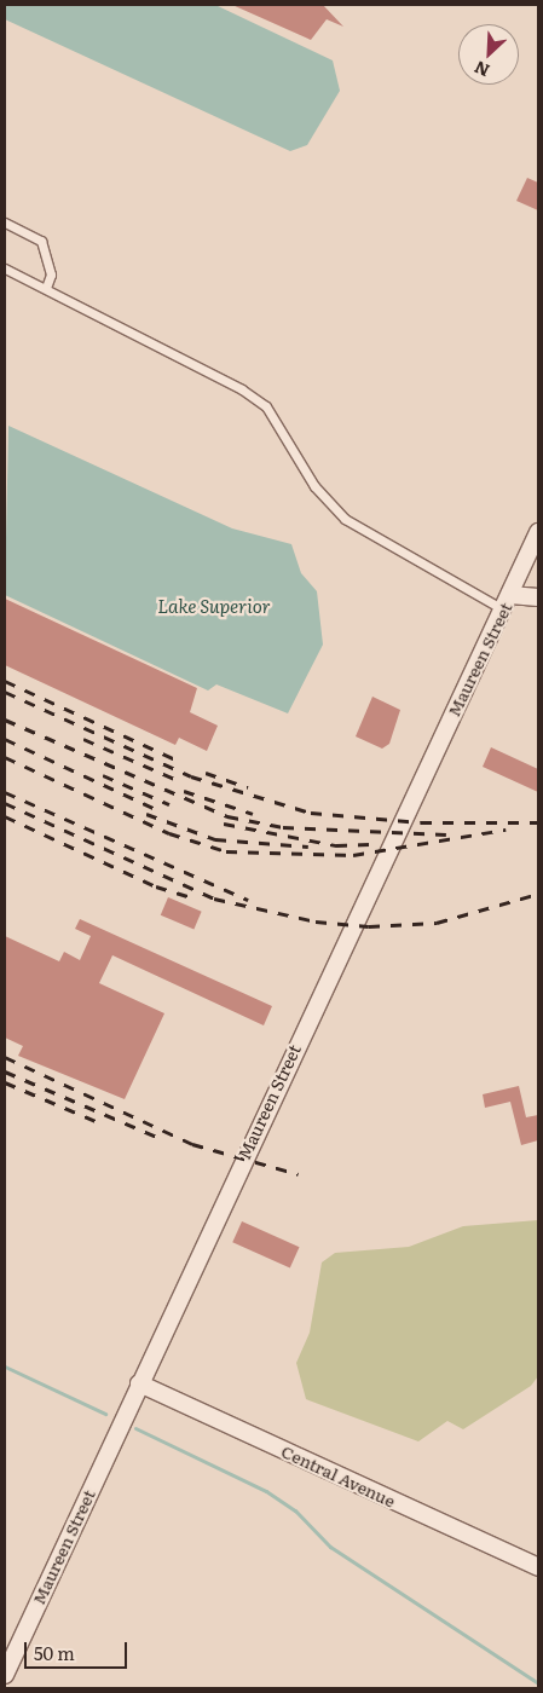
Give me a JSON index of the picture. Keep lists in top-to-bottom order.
{
  "streets": {
    "street": ["Maureen Street", "Central Avenue"]
  },
  "crossings": [
    ["Maureen Street", "Central Avenue"]
  ],
  "water": ["Lake Superior"],
  "scale_bar": "50 m",
  "north": "bottom left"
}
